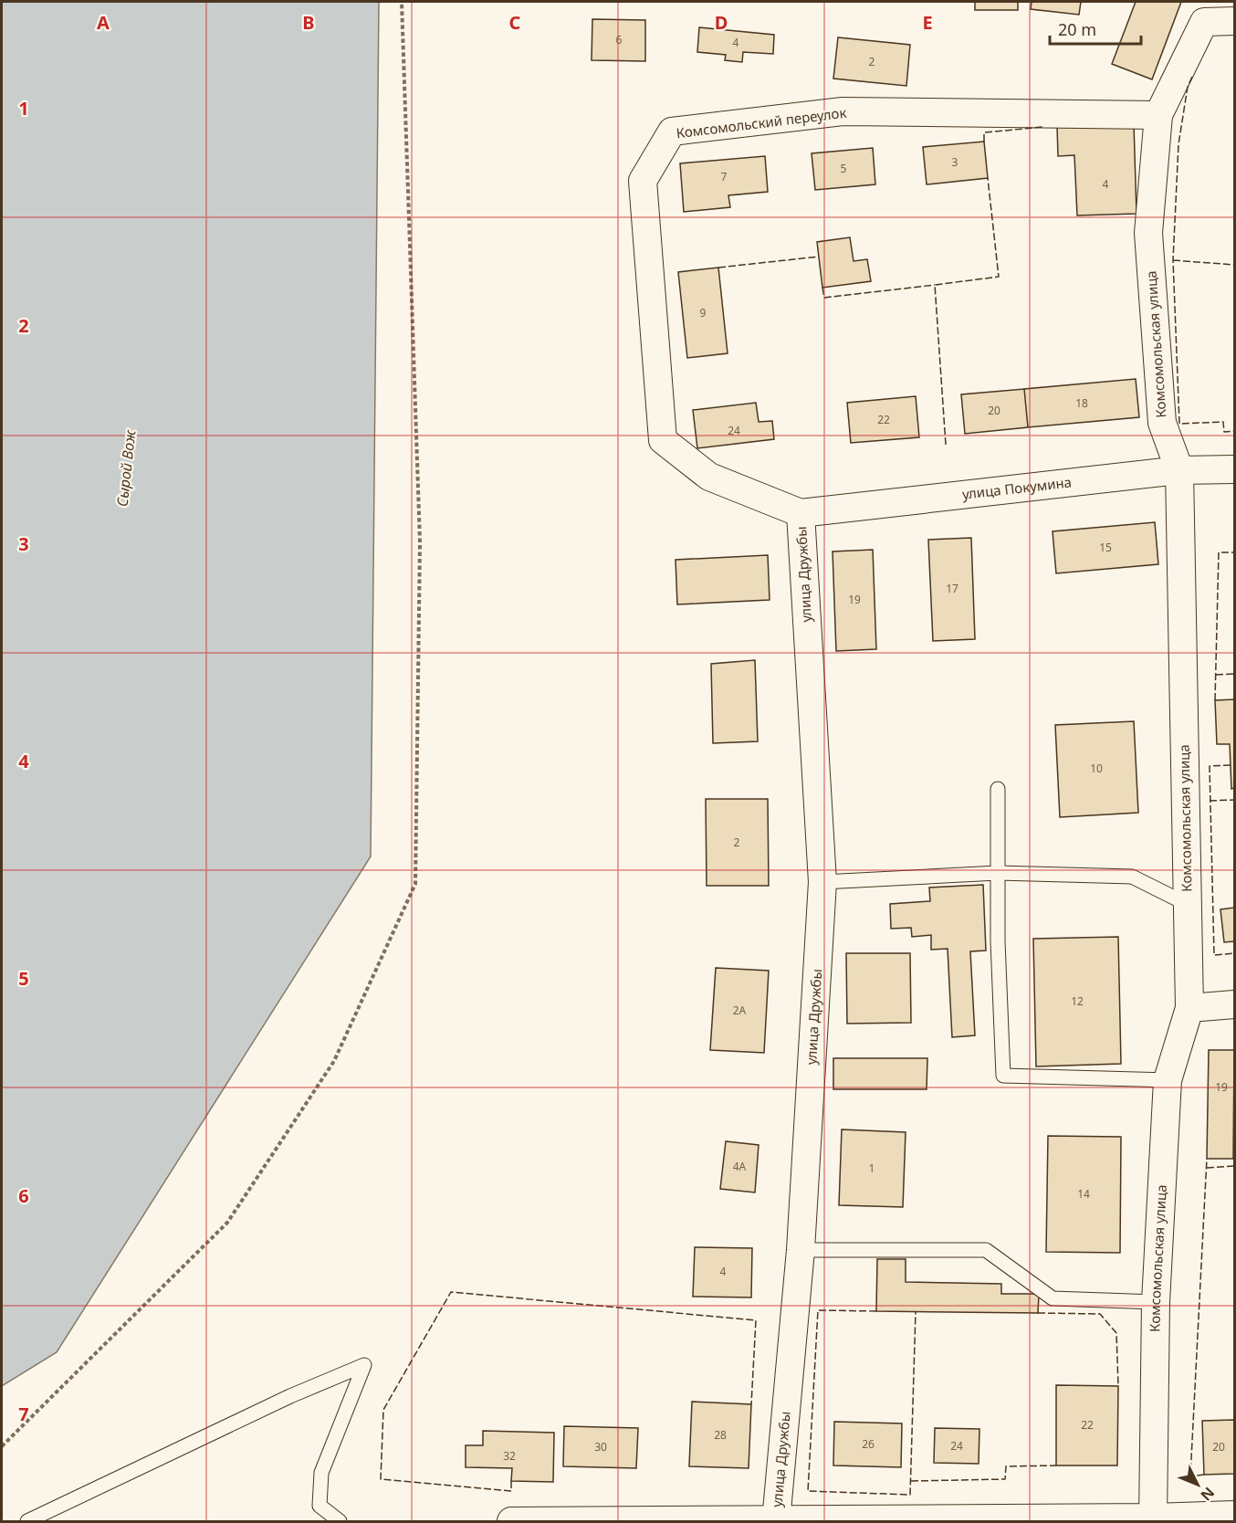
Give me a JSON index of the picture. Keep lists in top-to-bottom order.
{
  "streets": {
    "street": [
      "Комсомольский переулок",
      "Комсомольская улица",
      "улица Покумина",
      "улица Дружбы"
    ]
  },
  "crossings": [
    ["Комсомольский переулок", "Комсомольская улица"],
    ["Комсомольский переулок", "улица Покумина"],
    ["Комсомольский переулок", "улица Дружбы"],
    ["Комсомольская улица", "улица Покумина"],
    ["улица Покумина", "улица Дружбы"]
  ],
  "water": ["Сырой Вож"],
  "house_numbers": [
    "6",
    "4",
    "2",
    "3",
    "5",
    "7",
    "4",
    "9",
    "18",
    "20",
    "22",
    "24",
    "15",
    "17",
    "19",
    "10",
    "2",
    "12",
    "2А",
    "19",
    "4А",
    "1",
    "14",
    "4",
    "22",
    "28",
    "26",
    "24",
    "30",
    "20",
    "32"
  ],
  "scale_bar": "20 m",
  "north": "bottom right",
  "grid": {
    "columns": [
      "A",
      "B",
      "C",
      "D",
      "E"
    ],
    "rows": [
      "1",
      "2",
      "3",
      "4",
      "5",
      "6",
      "7"
    ]
  }
}
